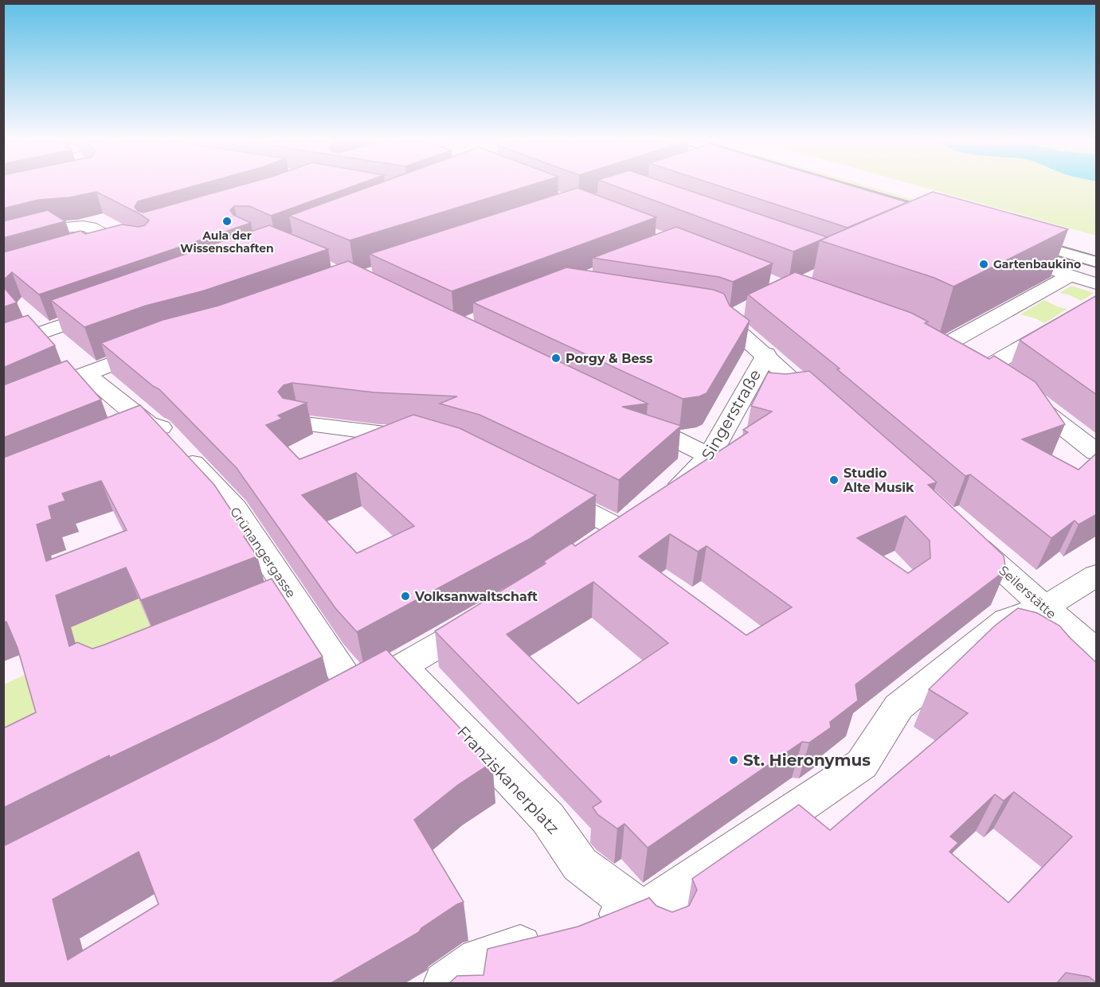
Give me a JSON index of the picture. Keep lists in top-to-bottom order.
{
  "streets": {
    "street": [
      "Singerstraße",
      "Grünangergasse",
      "Seilerstätte",
      "Franziskanerplatz"
    ]
  },
  "crossings": [
    ["Grünangergasse", "Franziskanerplatz"]
  ],
  "places": [
    "Aula der Wissenschaften",
    "Gartenbaukino",
    "Porgy & Bess",
    "Studio Alte Musik",
    "Volksanwaltschaft",
    "St. Hieronymus"
  ]
}
